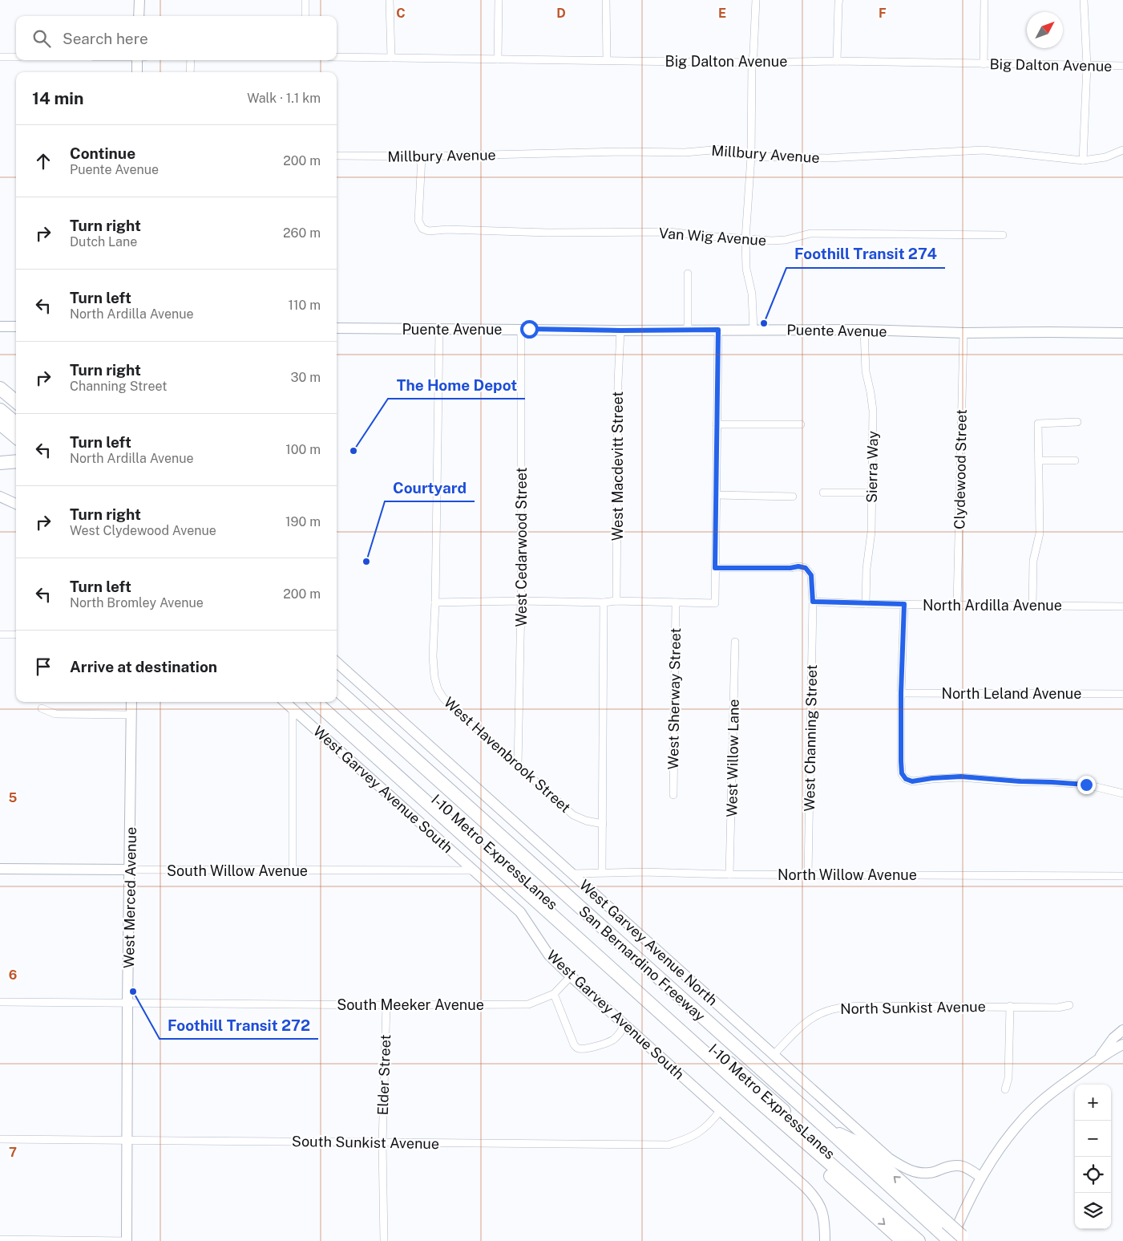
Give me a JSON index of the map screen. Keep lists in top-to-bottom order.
{
  "streets": {
    "highway": ["I-10 Metro ExpressLanes", "San Bernardino Freeway"],
    "street": [
      "Big Dalton Avenue",
      "Millbury Avenue",
      "Van Wig Avenue",
      "Puente Avenue",
      "West Macdevitt Street",
      "Sierra Way",
      "Clydewood Street",
      "West Cedarwood Street",
      "North Ardilla Avenue",
      "North Leland Avenue",
      "West Sherway Street",
      "West Channing Street",
      "West Havenbrook Street",
      "West Willow Lane",
      "West Garvey Avenue South",
      "South Willow Avenue",
      "North Willow Avenue",
      "West Merced Avenue",
      "West Garvey Avenue North",
      "South Meeker Avenue",
      "North Sunkist Avenue",
      "Elder Street",
      "South Sunkist Avenue"
    ]
  },
  "crossings": [
    ["Millbury Avenue", "Van Wig Avenue"],
    ["Puente Avenue", "West Macdevitt Street"],
    ["Puente Avenue", "Sierra Way"],
    ["Puente Avenue", "Clydewood Street"],
    ["Puente Avenue", "West Cedarwood Street"],
    ["Puente Avenue", "West Havenbrook Street"],
    ["Sierra Way", "North Ardilla Avenue"],
    ["Clydewood Street", "North Ardilla Avenue"],
    ["West Cedarwood Street", "West Havenbrook Street"],
    ["North Ardilla Avenue", "West Channing Street"],
    ["West Channing Street", "North Willow Avenue"],
    ["West Willow Lane", "North Willow Avenue"],
    ["West Garvey Avenue South", "South Willow Avenue"],
    ["West Garvey Avenue South", "South Meeker Avenue"],
    ["West Garvey Avenue South", "South Sunkist Avenue"],
    ["I-10 Metro ExpressLanes", "San Bernardino Freeway"],
    ["South Willow Avenue", "West Merced Avenue"],
    ["North Willow Avenue", "West Garvey Avenue North"],
    ["West Merced Avenue", "South Meeker Avenue"],
    ["West Merced Avenue", "South Sunkist Avenue"],
    ["West Garvey Avenue North", "North Sunkist Avenue"],
    ["South Meeker Avenue", "Elder Street"],
    ["Elder Street", "South Sunkist Avenue"]
  ],
  "places": [
    "Foothill Transit 274",
    "The Home Depot",
    "Courtyard",
    "Foothill Transit 272"
  ],
  "north": "top right",
  "page": {
    "search": "Search here",
    "heading": ["14 min", "Walk · 1.1 km"],
    "list": [
      ["Continue", "Puente Avenue", "200 m"],
      ["Turn right", "Dutch Lane", "260 m"],
      ["Turn left", "North Ardilla Avenue", "110 m"],
      ["Turn right", "Channing Street", "30 m"],
      ["Turn left", "North Ardilla Avenue", "100 m"],
      ["Turn right", "West Clydewood Avenue", "190 m"],
      ["Turn left", "North Bromley Avenue", "200 m"],
      "Arrive at destination"
    ],
    "map_buttons": ["+", "−"]
  },
  "grid": {
    "columns": [
      "C",
      "D",
      "E",
      "F"
    ],
    "rows": ["5", "6", "7"]
  }
}
